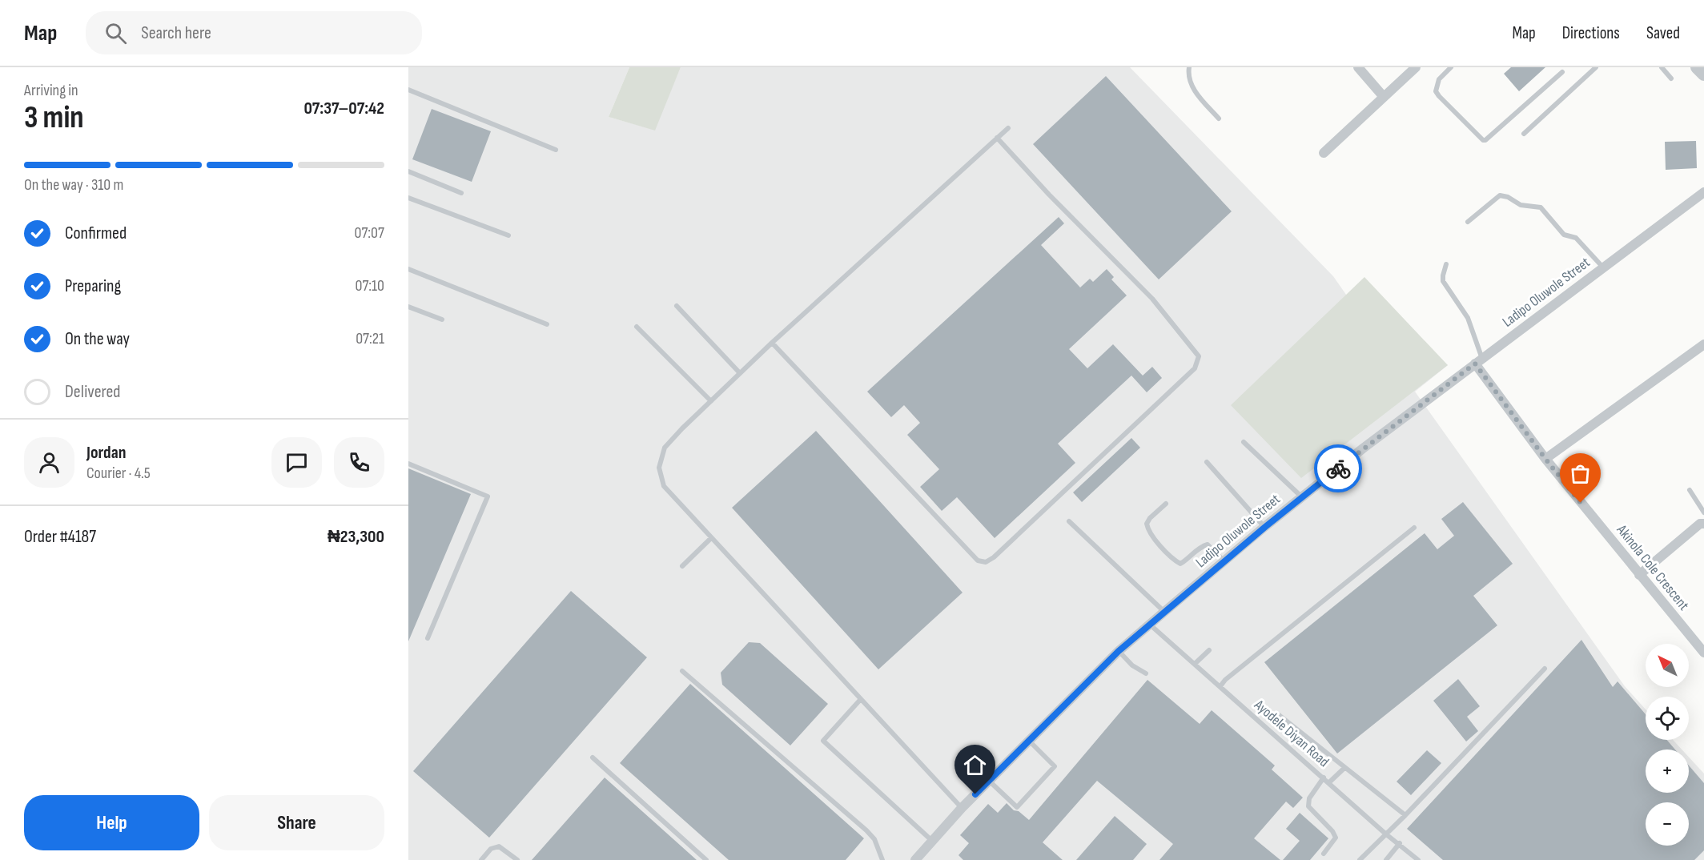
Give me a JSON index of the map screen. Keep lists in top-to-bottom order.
{
  "streets": {
    "street": ["Ladipo Oluwole Street", "Akinola Cole Crescent"],
    "lane": ["Ayodele Diyan Road"]
  },
  "crossings": [
    ["Ladipo Oluwole Street", "Akinola Cole Crescent"],
    ["Ladipo Oluwole Street", "Ayodele Diyan Road"]
  ],
  "north": "top left",
  "page": {
    "header": "Map",
    "search": "Search here",
    "nav": ["Map", "Directions", "Saved"],
    "heading": ["3 min", "Arriving in", "07:37–07:42"],
    "panel": [
      "Jordan",
      "Courier · 4.5",
      "Order #4187",
      "₦23,300"
    ],
    "bar": "On the way · 310 m",
    "list": [
      ["Confirmed", "07:07"],
      ["Preparing", "07:10"],
      ["On the way", "07:21"],
      "Delivered"
    ],
    "map_buttons": ["+", "−"],
    "buttons": ["Help", "Share"]
  }
}
